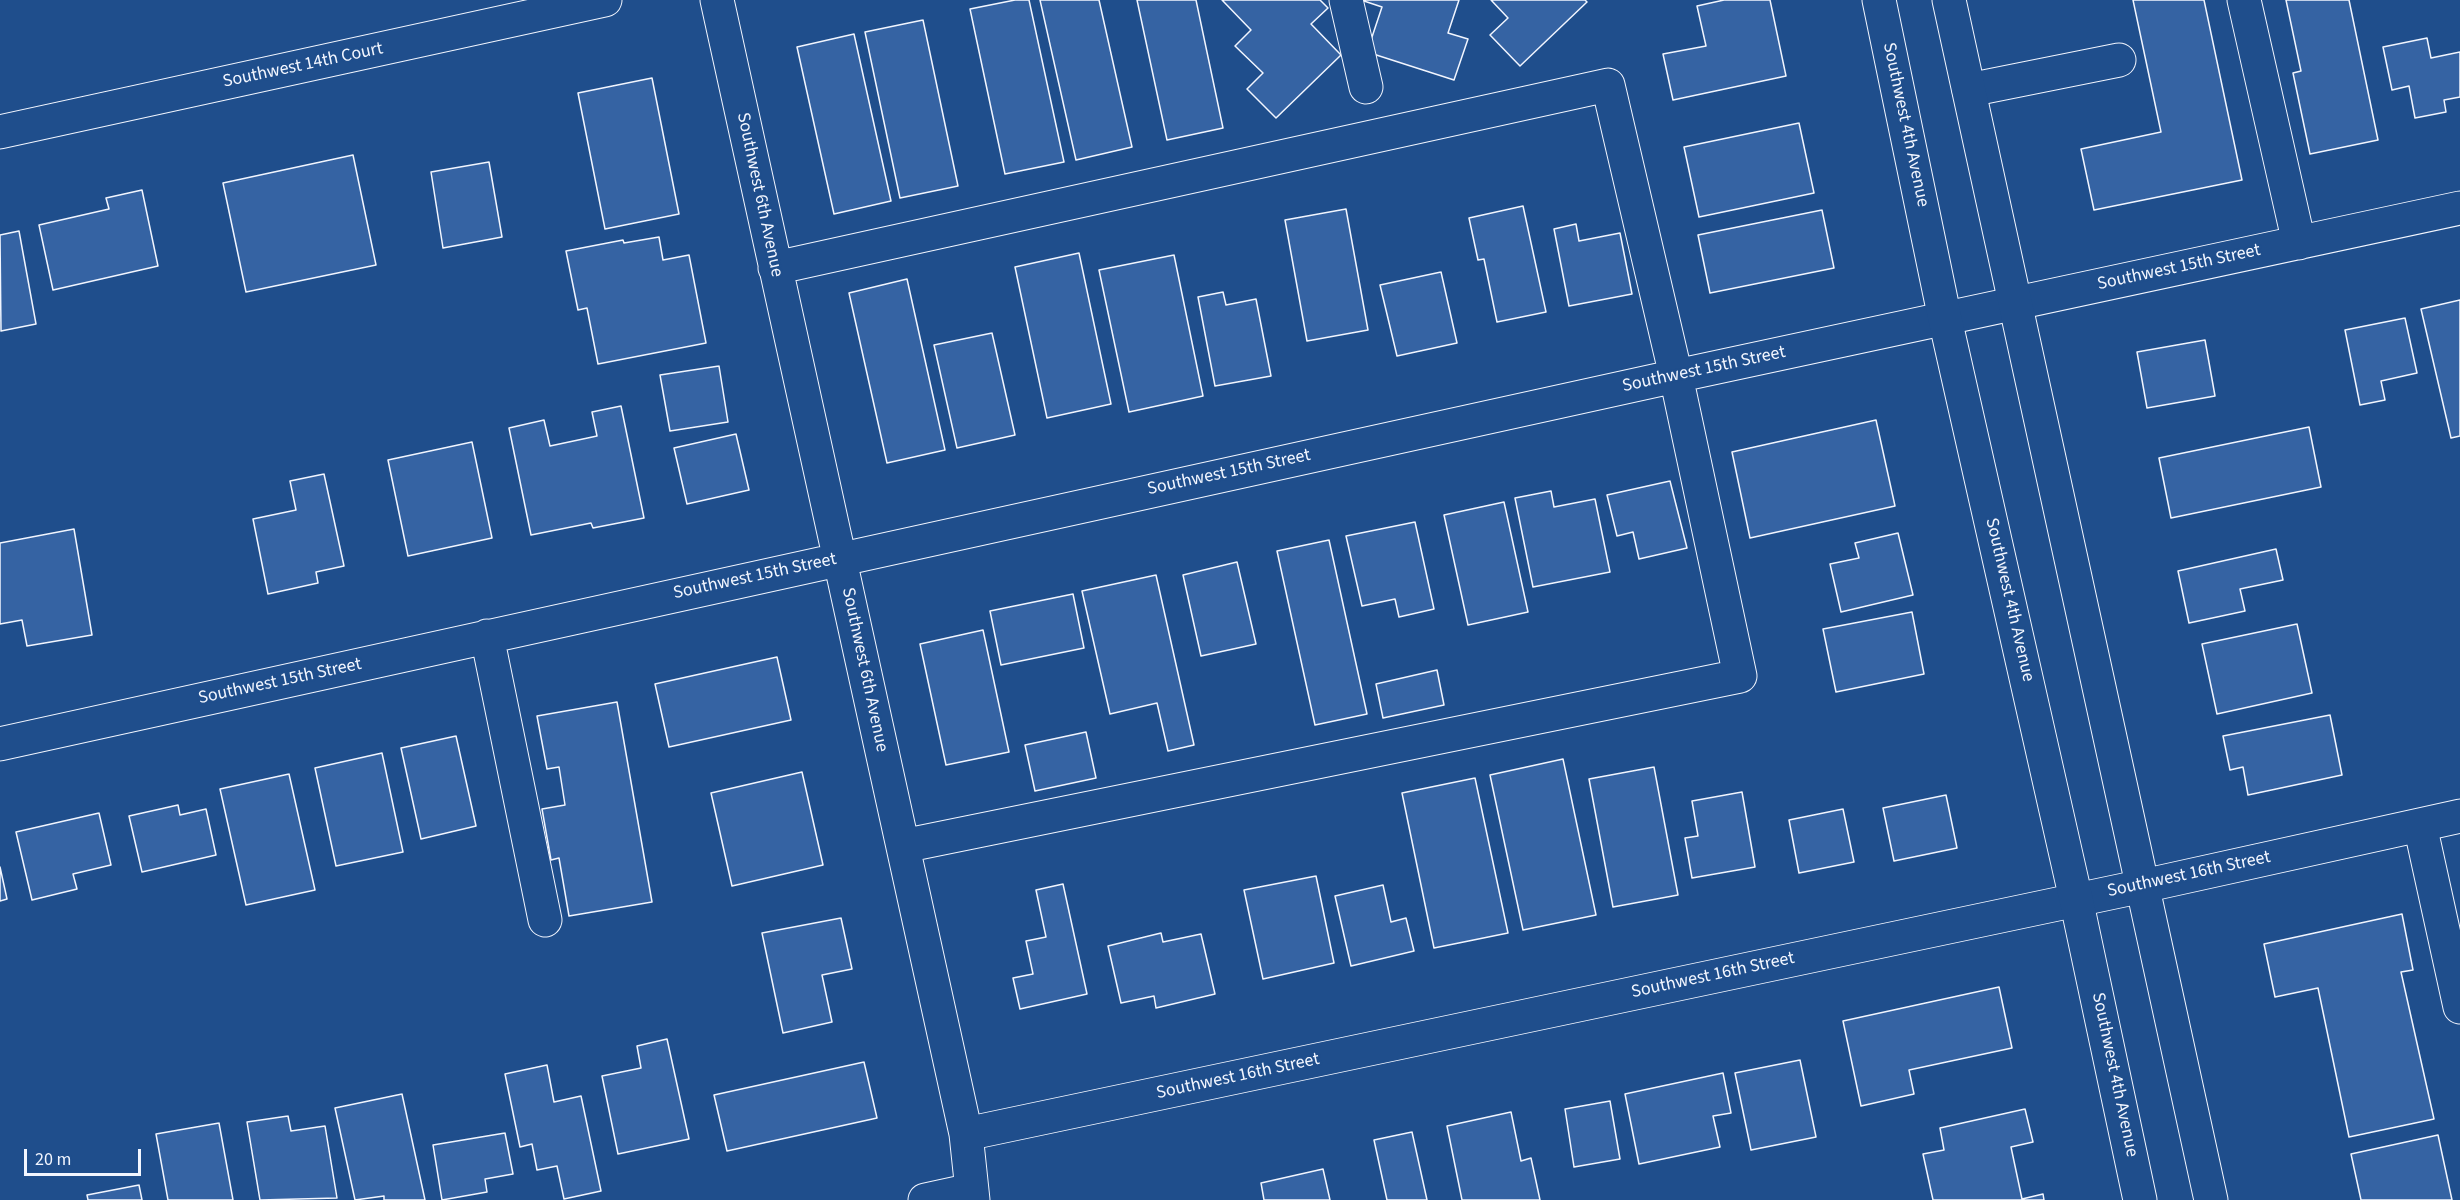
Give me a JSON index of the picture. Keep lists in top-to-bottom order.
{
  "streets": {
    "street": [
      "Southwest 14th Court",
      "Southwest 4th Avenue",
      "Southwest 6th Avenue",
      "Southwest 15th Street",
      "Southwest 16th Street"
    ]
  },
  "crossings": [
    ["Southwest 4th Avenue", "Southwest 15th Street"],
    ["Southwest 4th Avenue", "Southwest 16th Street"],
    ["Southwest 6th Avenue", "Southwest 15th Street"],
    ["Southwest 6th Avenue", "Southwest 16th Street"]
  ],
  "scale_bar": "20 m"
}
